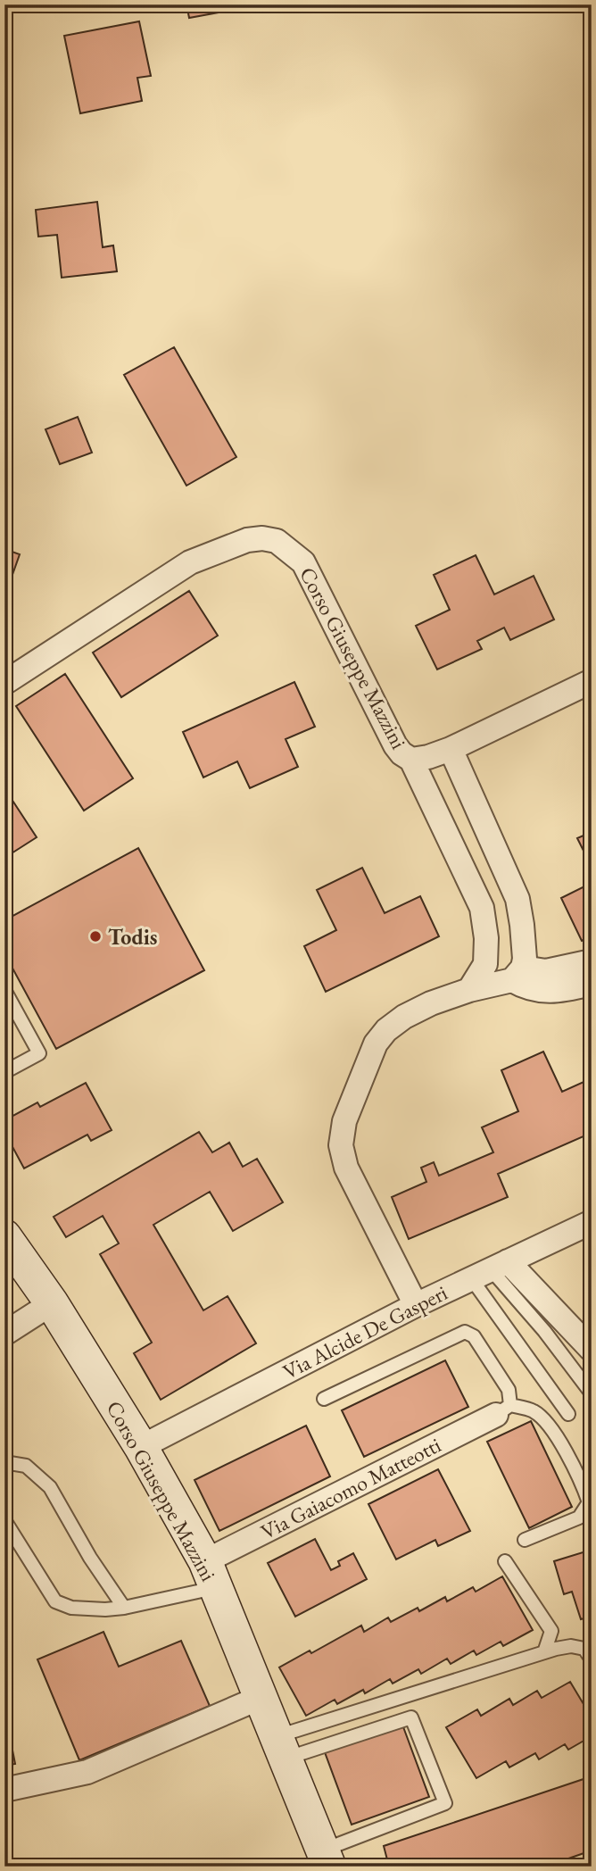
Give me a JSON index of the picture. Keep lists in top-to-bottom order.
{
  "streets": {
    "main road": ["Corso Giuseppe Mazzini"],
    "street": ["Via Alcide De Gasperi", "Via Gaiacomo Matteotti"]
  },
  "crossings": [
    ["Corso Giuseppe Mazzini", "Via Alcide De Gasperi"],
    ["Corso Giuseppe Mazzini", "Via Gaiacomo Matteotti"]
  ],
  "places": ["Todis"]
}
